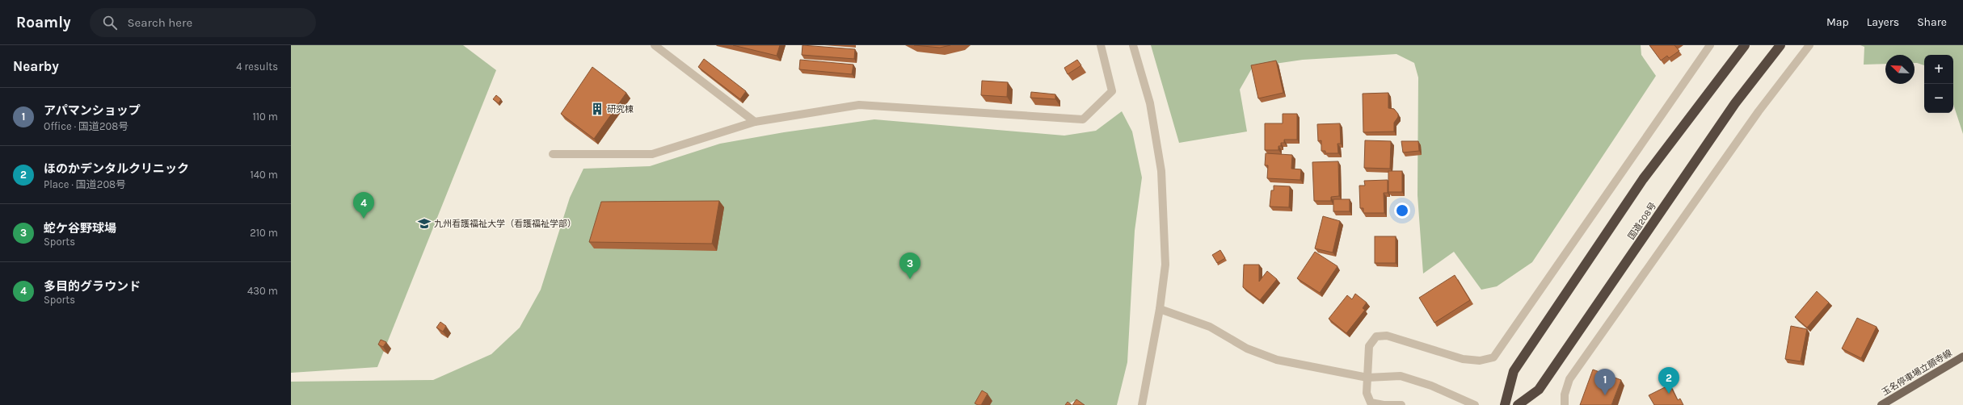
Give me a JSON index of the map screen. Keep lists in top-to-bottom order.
{
  "streets": {
    "highway": ["国道208号"],
    "main road": ["玉名停車場立願寺線"]
  },
  "places": {
    "building": ["研究棟"],
    "school or university": ["九州看護福祉大学（看護福祉学部）"]
  },
  "north": "top left",
  "page": {
    "header": "Roamly",
    "search": "Search here",
    "nav": ["Map", "Layers", "Share"],
    "heading": ["Nearby", "4 results"],
    "map_buttons": ["+", "−"],
    "list": [
      {
        "mark": "1",
        "name": "アパマンショップ",
        "note": "Office · 国道208号",
        "value": "110 m"
      },
      {
        "mark": "2",
        "name": "ほのかデンタルクリニック",
        "note": "Place · 国道208号",
        "value": "140 m"
      },
      {
        "mark": "3",
        "name": "蛇ケ谷野球場",
        "note": "Sports",
        "value": "210 m"
      },
      {
        "mark": "4",
        "name": "多目的グラウンド",
        "note": "Sports",
        "value": "430 m"
      }
    ],
    "pins": [
      "4",
      "3",
      "2",
      "1"
    ]
  }
}
